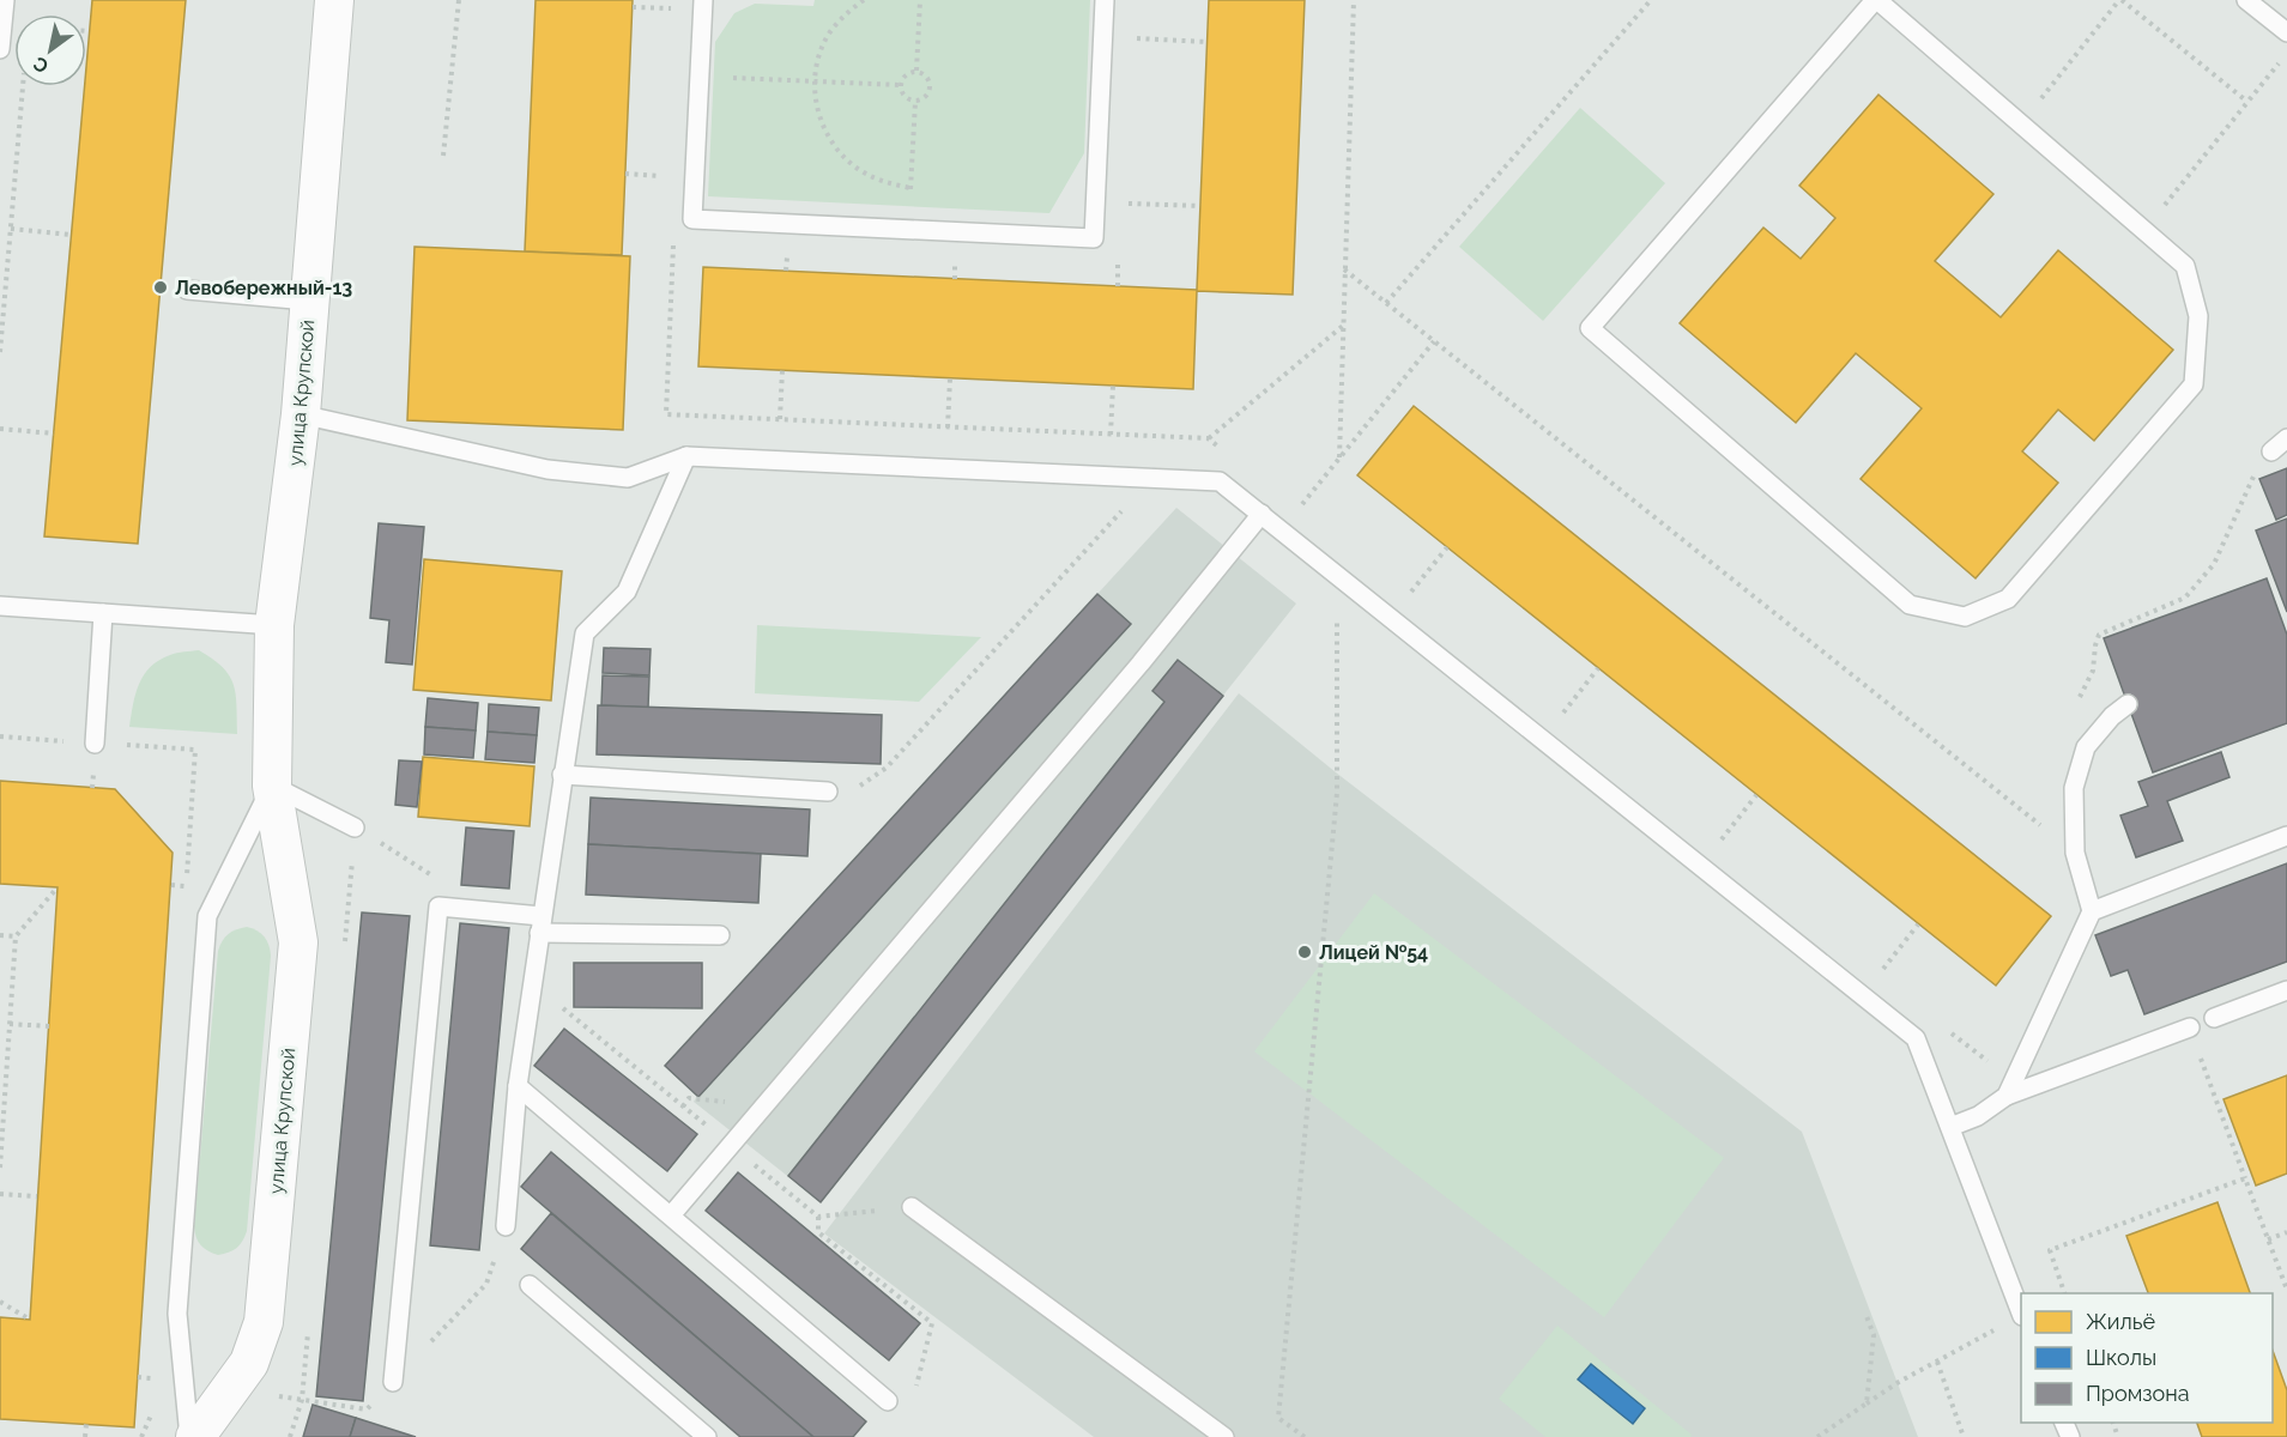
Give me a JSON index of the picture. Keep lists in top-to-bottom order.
{
  "streets": {
    "street": ["улица Крупской"]
  },
  "places": ["Левобережный-13", "Лицей №54"],
  "legend": ["Жильё", "Школы", "Промзона"],
  "north": "bottom left"
}
